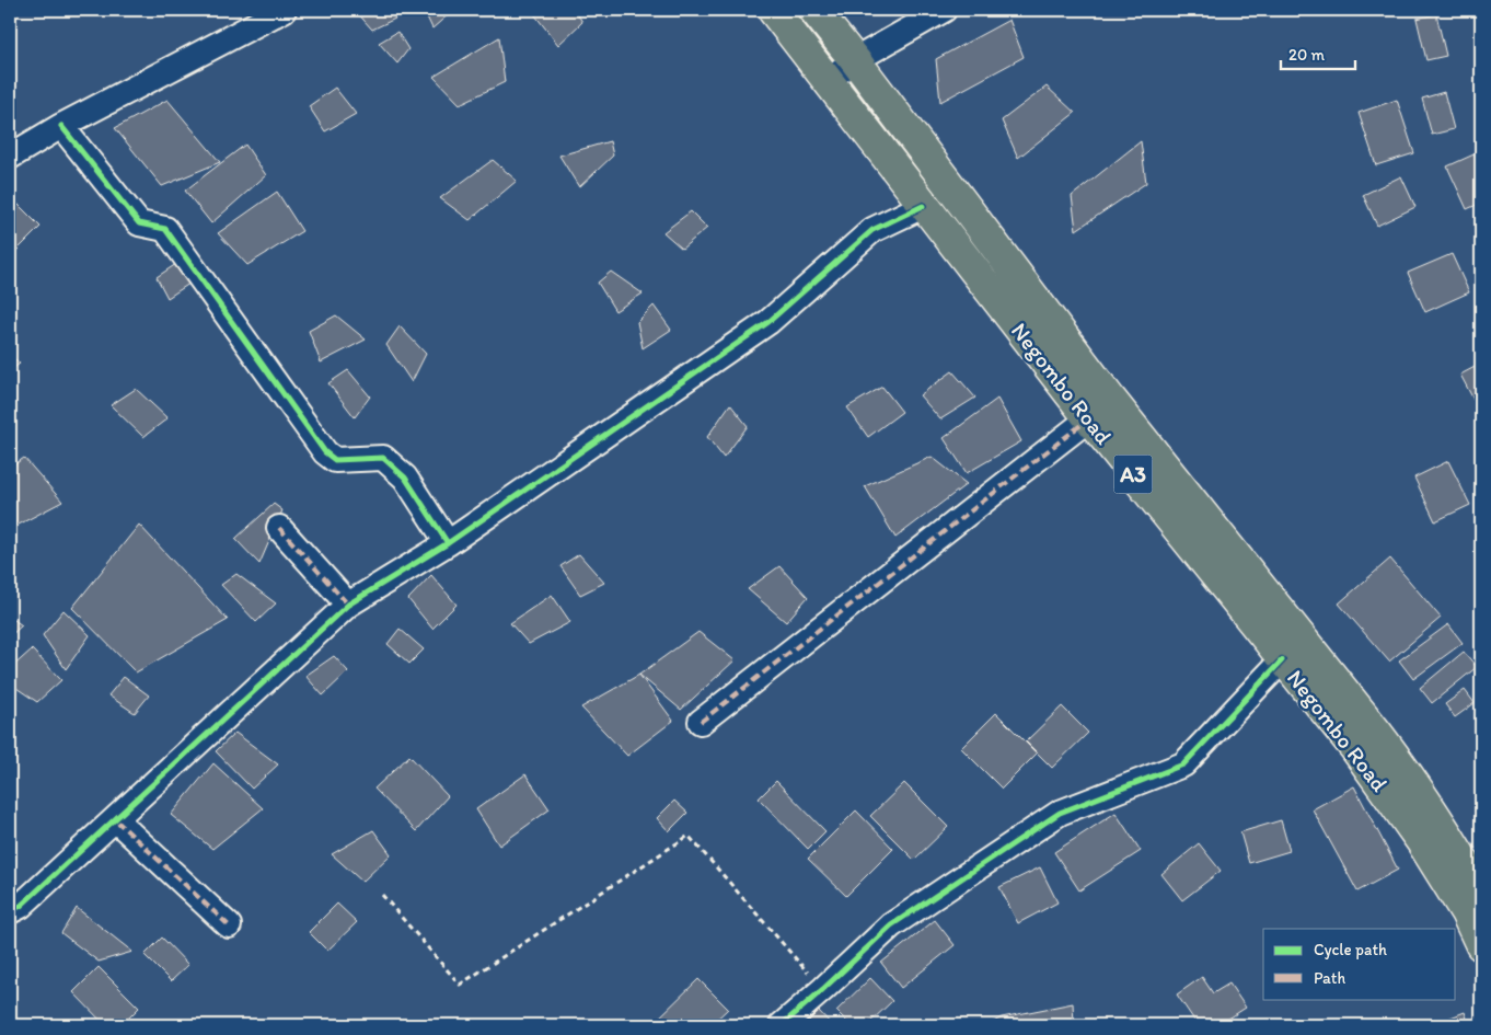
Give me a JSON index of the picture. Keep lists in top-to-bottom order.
{
  "streets": {
    "highway": ["Negombo Road", "A3"]
  },
  "legend": ["Cycle path", "Path"],
  "scale_bar": "20 m"
}
